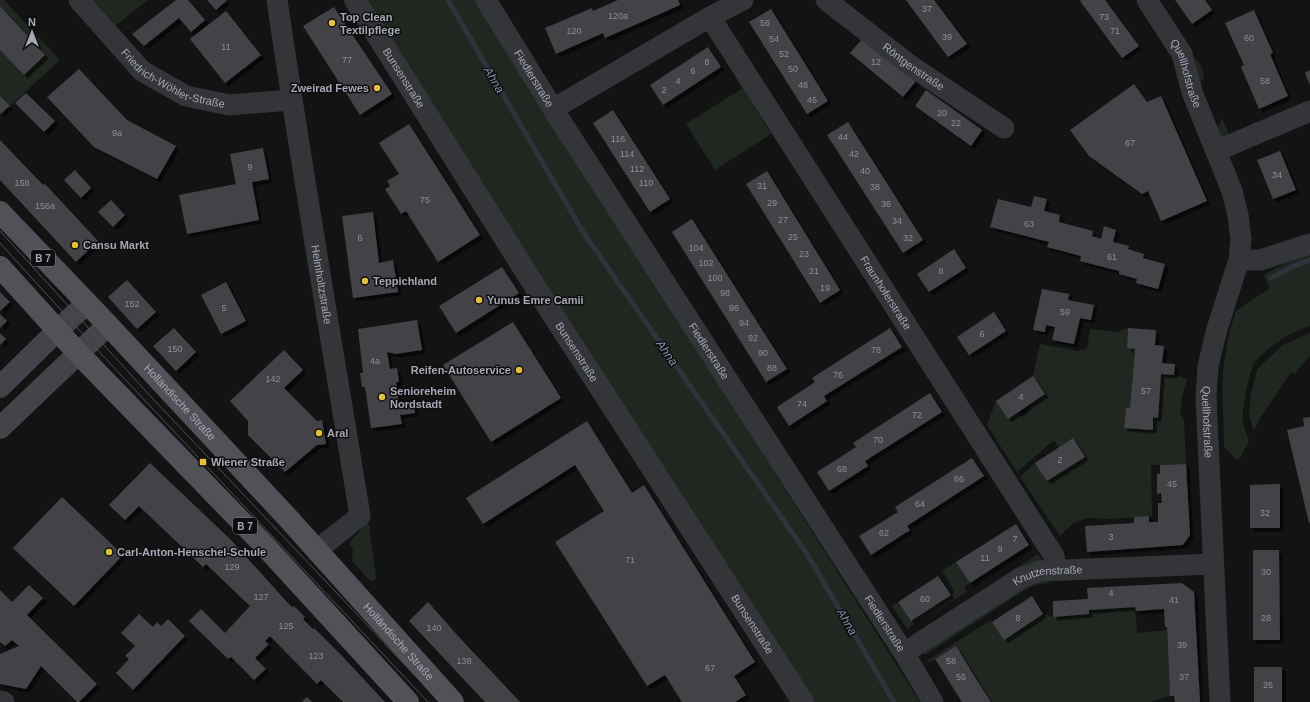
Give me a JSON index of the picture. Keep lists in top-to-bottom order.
{
  "streets": {
    "main road": ["B 7", "Holländische Straße"],
    "street": [
      "Röntgenstraße",
      "Quellhofstraße",
      "Friedrich-Wöhler-Straße",
      "Bunsenstraße",
      "Fiedlerstraße",
      "Helmholtzstraße",
      "Fraunhoferstraße",
      "Knutzenstraße"
    ]
  },
  "crossings": [
    ["Quellhofstraße", "Knutzenstraße"],
    ["Friedrich-Wöhler-Straße", "Helmholtzstraße"],
    ["Fiedlerstraße", "Knutzenstraße"],
    ["Helmholtzstraße", "Holländische Straße"],
    ["Fraunhoferstraße", "Knutzenstraße"]
  ],
  "water": ["Ahna"],
  "places": {
    "other": [
      "Top Clean Textilpflege",
      "Zweirad Fewes",
      "Cansu Markt",
      "Teppichland",
      "Yunus Emre Camii",
      "Reifen-Autoservice",
      "Senioreheim Nordstadt",
      "Aral",
      "Carl-Anton-Henschel-Schule"
    ],
    "transit": ["Wiener Straße"]
  },
  "house_numbers": [
    "37",
    "120a",
    "73",
    "56",
    "120",
    "71",
    "39",
    "60",
    "54",
    "11",
    "52",
    "77",
    "8",
    "12",
    "50",
    "6",
    "4",
    "58",
    "48",
    "2",
    "46",
    "20",
    "22",
    "9a",
    "44",
    "116",
    "67",
    "114",
    "42",
    "9",
    "112",
    "40",
    "34",
    "158",
    "110",
    "31",
    "38",
    "75",
    "29",
    "36",
    "156a",
    "27",
    "34",
    "63",
    "25",
    "6",
    "32",
    "104",
    "23",
    "61",
    "102",
    "21",
    "8",
    "100",
    "19",
    "98",
    "152",
    "5",
    "96",
    "59",
    "94",
    "6",
    "92",
    "150",
    "78",
    "90",
    "4a",
    "88",
    "76",
    "142",
    "57",
    "4",
    "74",
    "72",
    "70",
    "2",
    "68",
    "66",
    "45",
    "64",
    "32",
    "62",
    "3",
    "7",
    "9",
    "11",
    "71",
    "129",
    "30",
    "4",
    "127",
    "60",
    "41",
    "8",
    "28",
    "125",
    "140",
    "39",
    "123",
    "138",
    "58",
    "67",
    "56",
    "37",
    "26"
  ],
  "north": "top"
}
